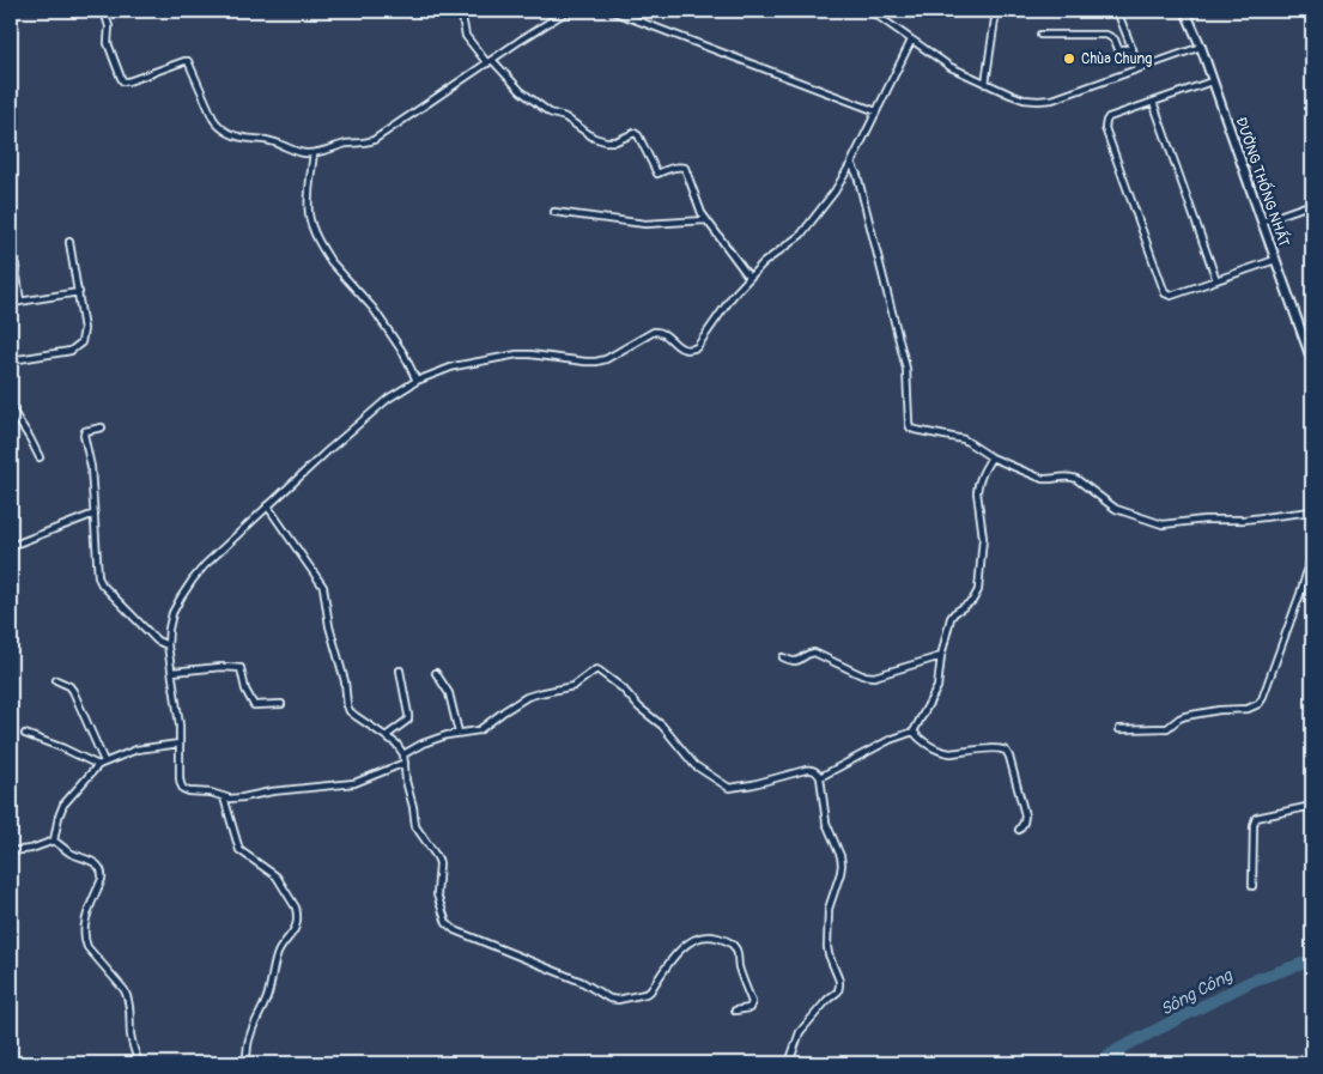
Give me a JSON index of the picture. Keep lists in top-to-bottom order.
{
  "streets": {
    "street": ["ĐƯỜNG THỐNG NHẤT"]
  },
  "water": ["Sông Công"],
  "places": ["Chùa Chung"]
}
